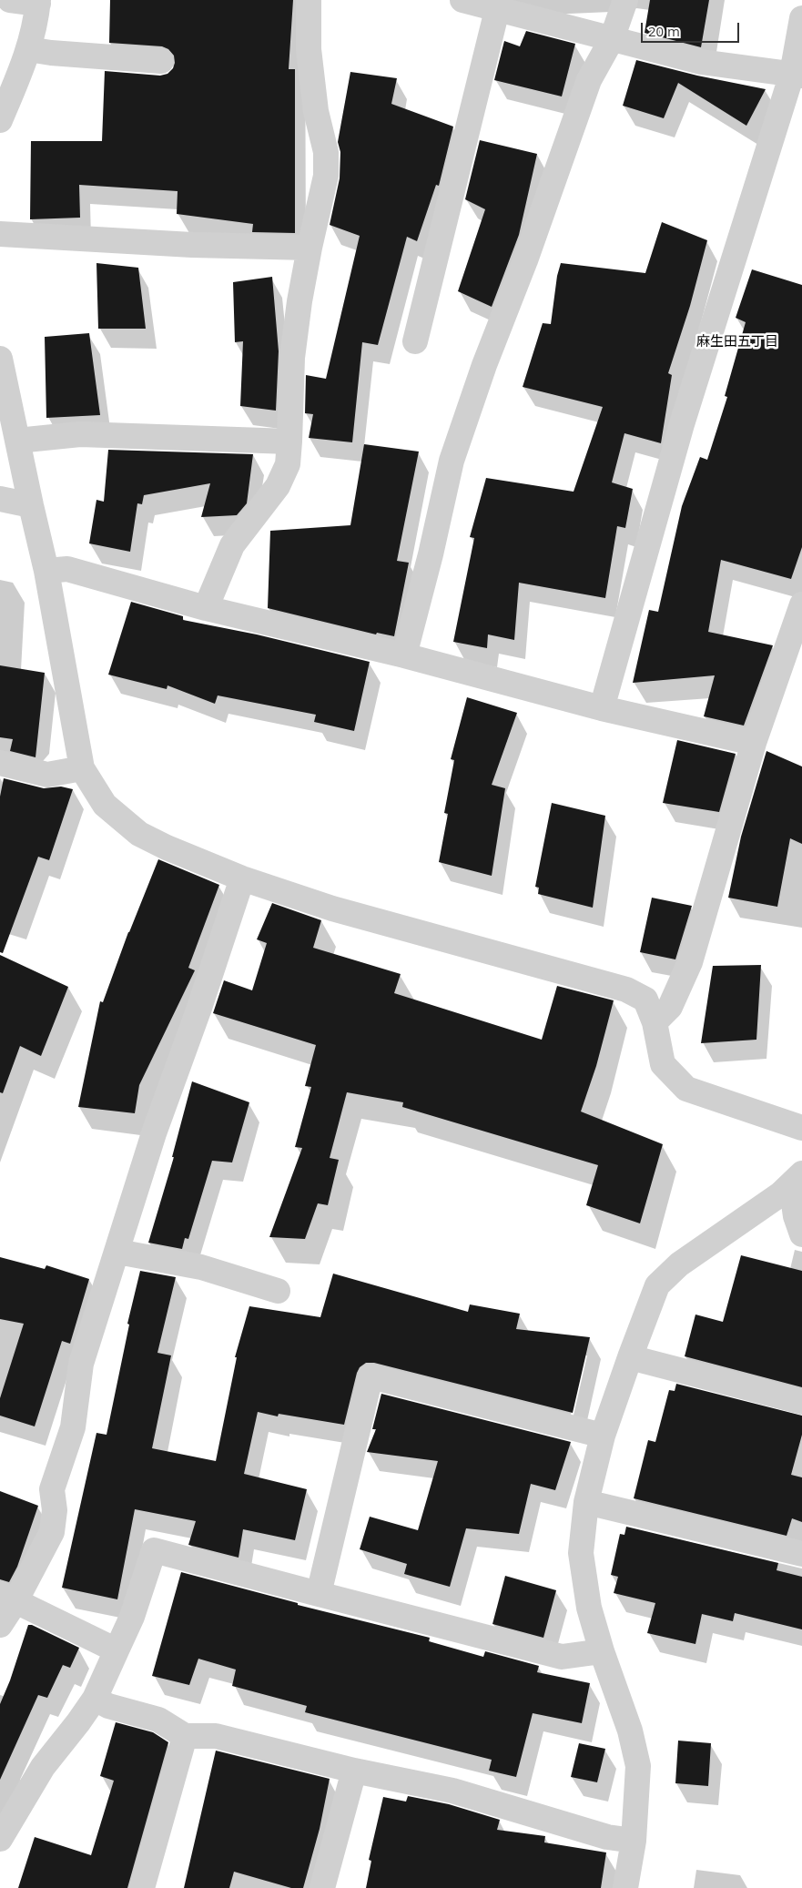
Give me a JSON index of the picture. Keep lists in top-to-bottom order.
{
  "districts": ["麻生田五丁目"],
  "scale_bar": "20 m"
}
